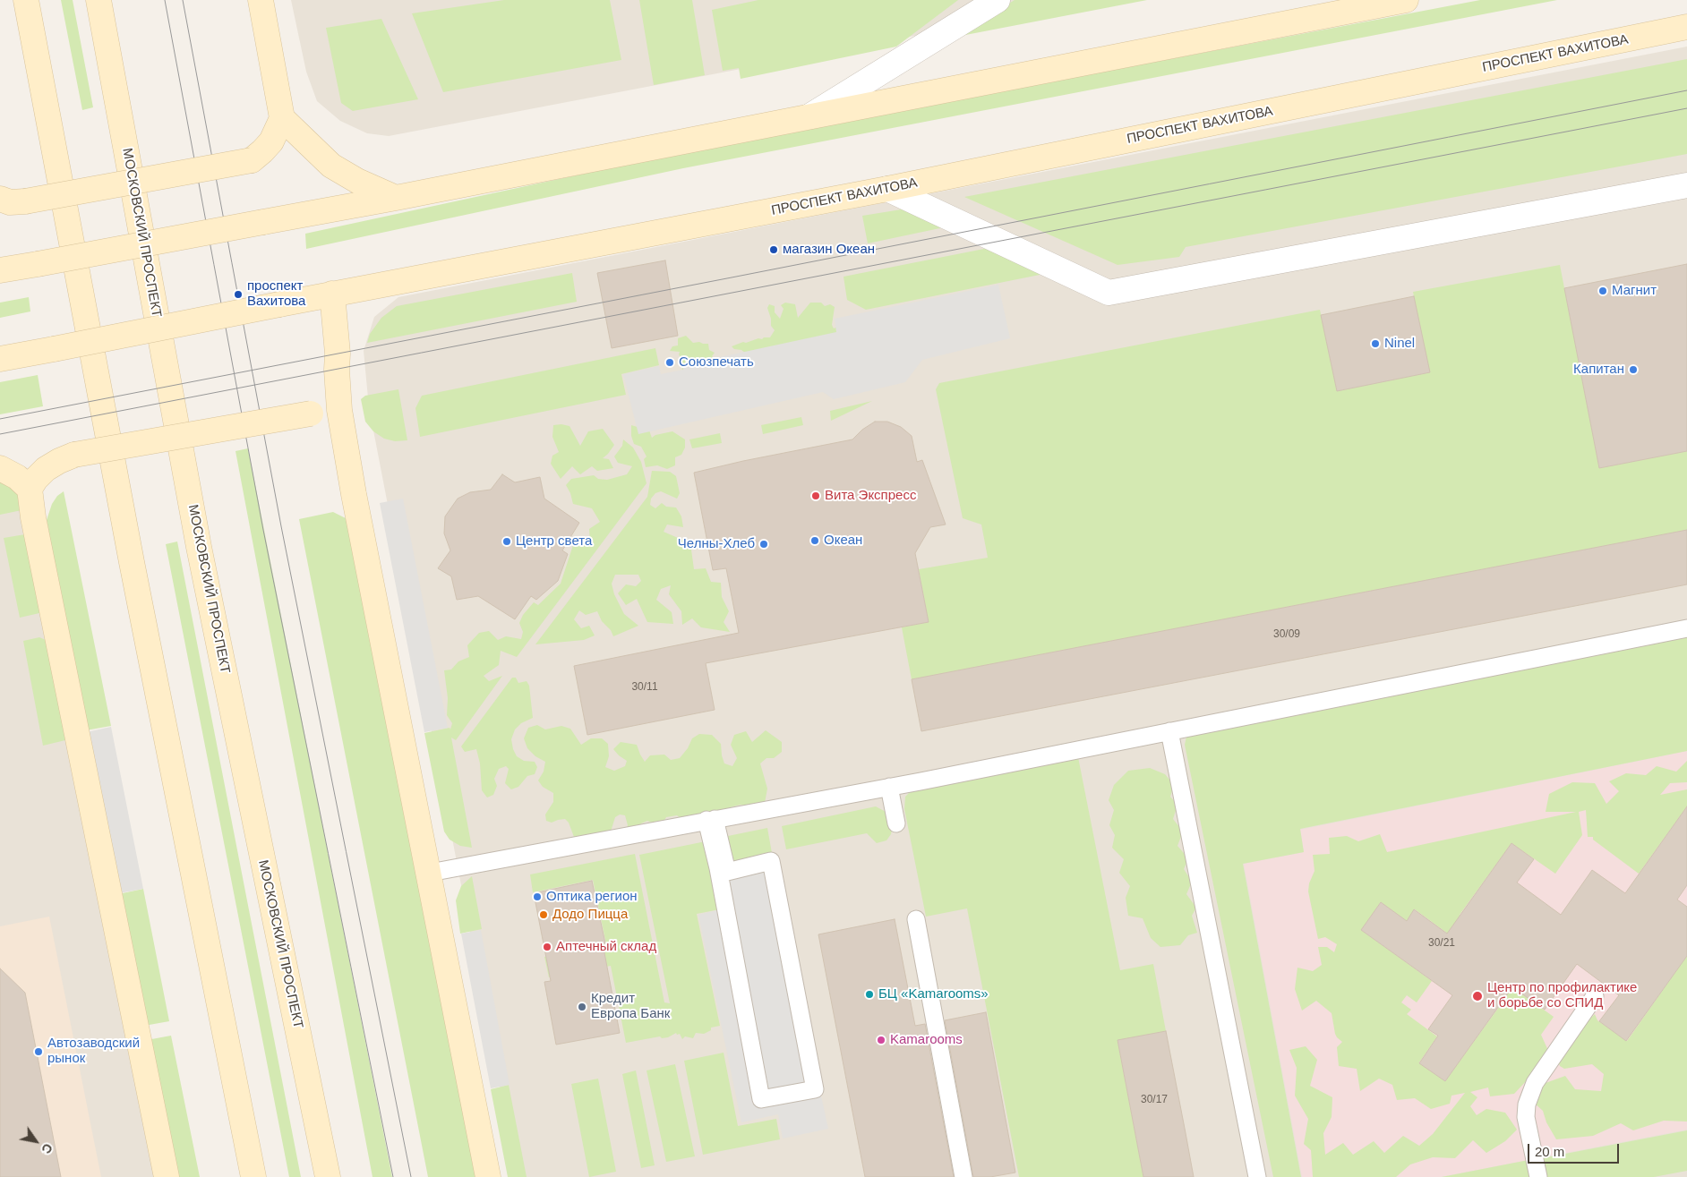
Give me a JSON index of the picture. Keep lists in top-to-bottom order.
{
  "streets": {
    "main road": ["ПРОСПЕКТ ВАХИТОВА", "МОСКОВСКИЙ ПРОСПЕКТ"]
  },
  "places": [
    "магазин Океан",
    "Магнит",
    "проспект Вахитова",
    "Ninel",
    "Союзпечать",
    "Капитан",
    "Вита Экспресс",
    "Океан",
    "Центр света",
    "Челны-Хлеб",
    "Оптика регион",
    "Додо Пицца",
    "Аптечный склад",
    "БЦ «Kamarooms»",
    "Центр по профилактике и борьбе со СПИД",
    "Кредит Европа Банк",
    "Kamarooms",
    "Автозаводский рынок"
  ],
  "house_numbers": [
    "30/09",
    "30/11",
    "30/21",
    "30/17"
  ],
  "scale_bar": "20 m",
  "north": "bottom right"
}
